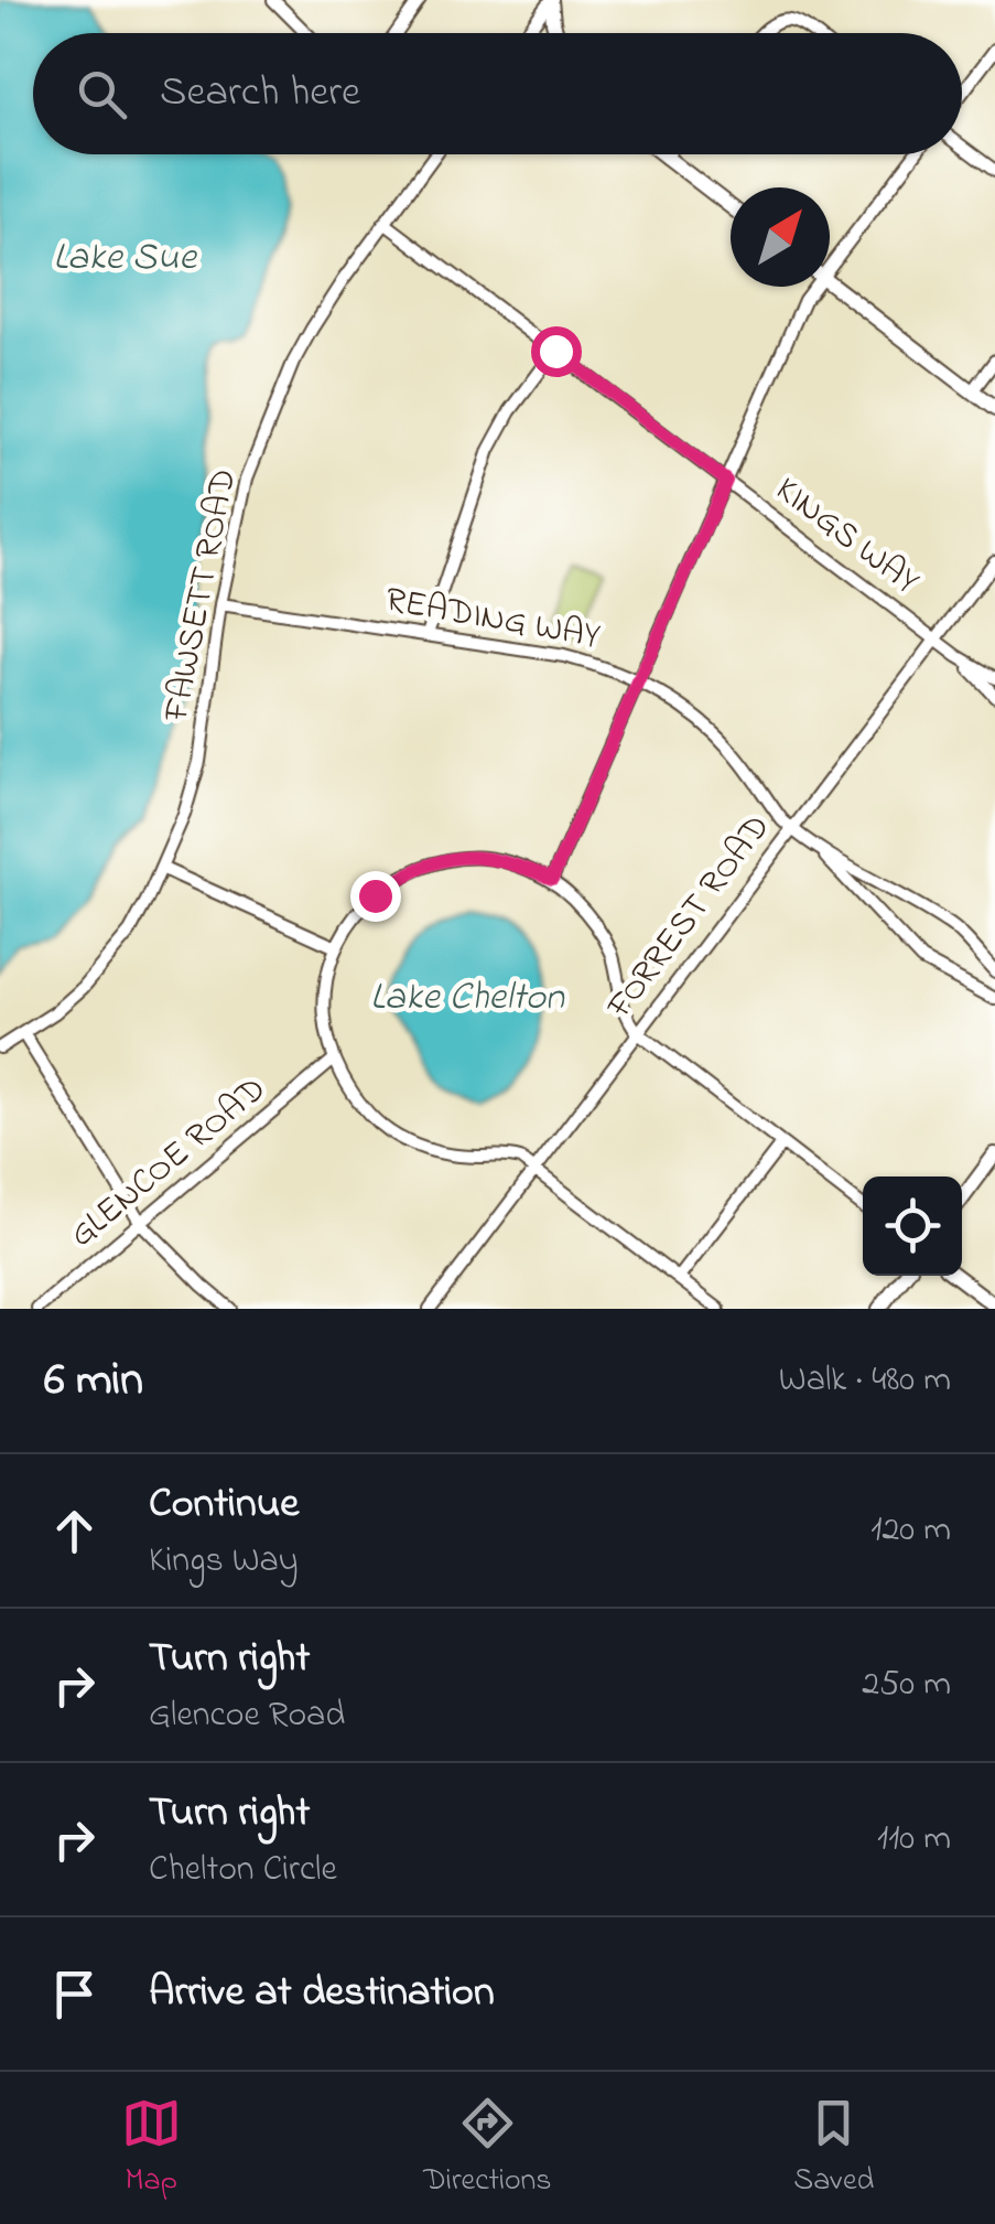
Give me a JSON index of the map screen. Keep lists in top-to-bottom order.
{
  "streets": {
    "street": [
      "KINGS WAY",
      "FAWSETT ROAD",
      "READING WAY",
      "FORREST ROAD",
      "GLENCOE ROAD"
    ]
  },
  "crossings": [
    ["KINGS WAY", "FAWSETT ROAD"],
    ["KINGS WAY", "FORREST ROAD"],
    ["FAWSETT ROAD", "READING WAY"],
    ["READING WAY", "FORREST ROAD"],
    ["FORREST ROAD", "GLENCOE ROAD"]
  ],
  "water": ["Lake Sue", "Lake Chelton"],
  "north": "top right",
  "page": {
    "search": "Search here",
    "heading": ["6 min", "Walk · 480 m"],
    "list": [
      ["Continue", "Kings Way", "120 m"],
      ["Turn right", "Glencoe Road", "250 m"],
      ["Turn right", "Chelton Circle", "110 m"],
      "Arrive at destination"
    ],
    "nav": ["Map", "Directions", "Saved"]
  }
}
